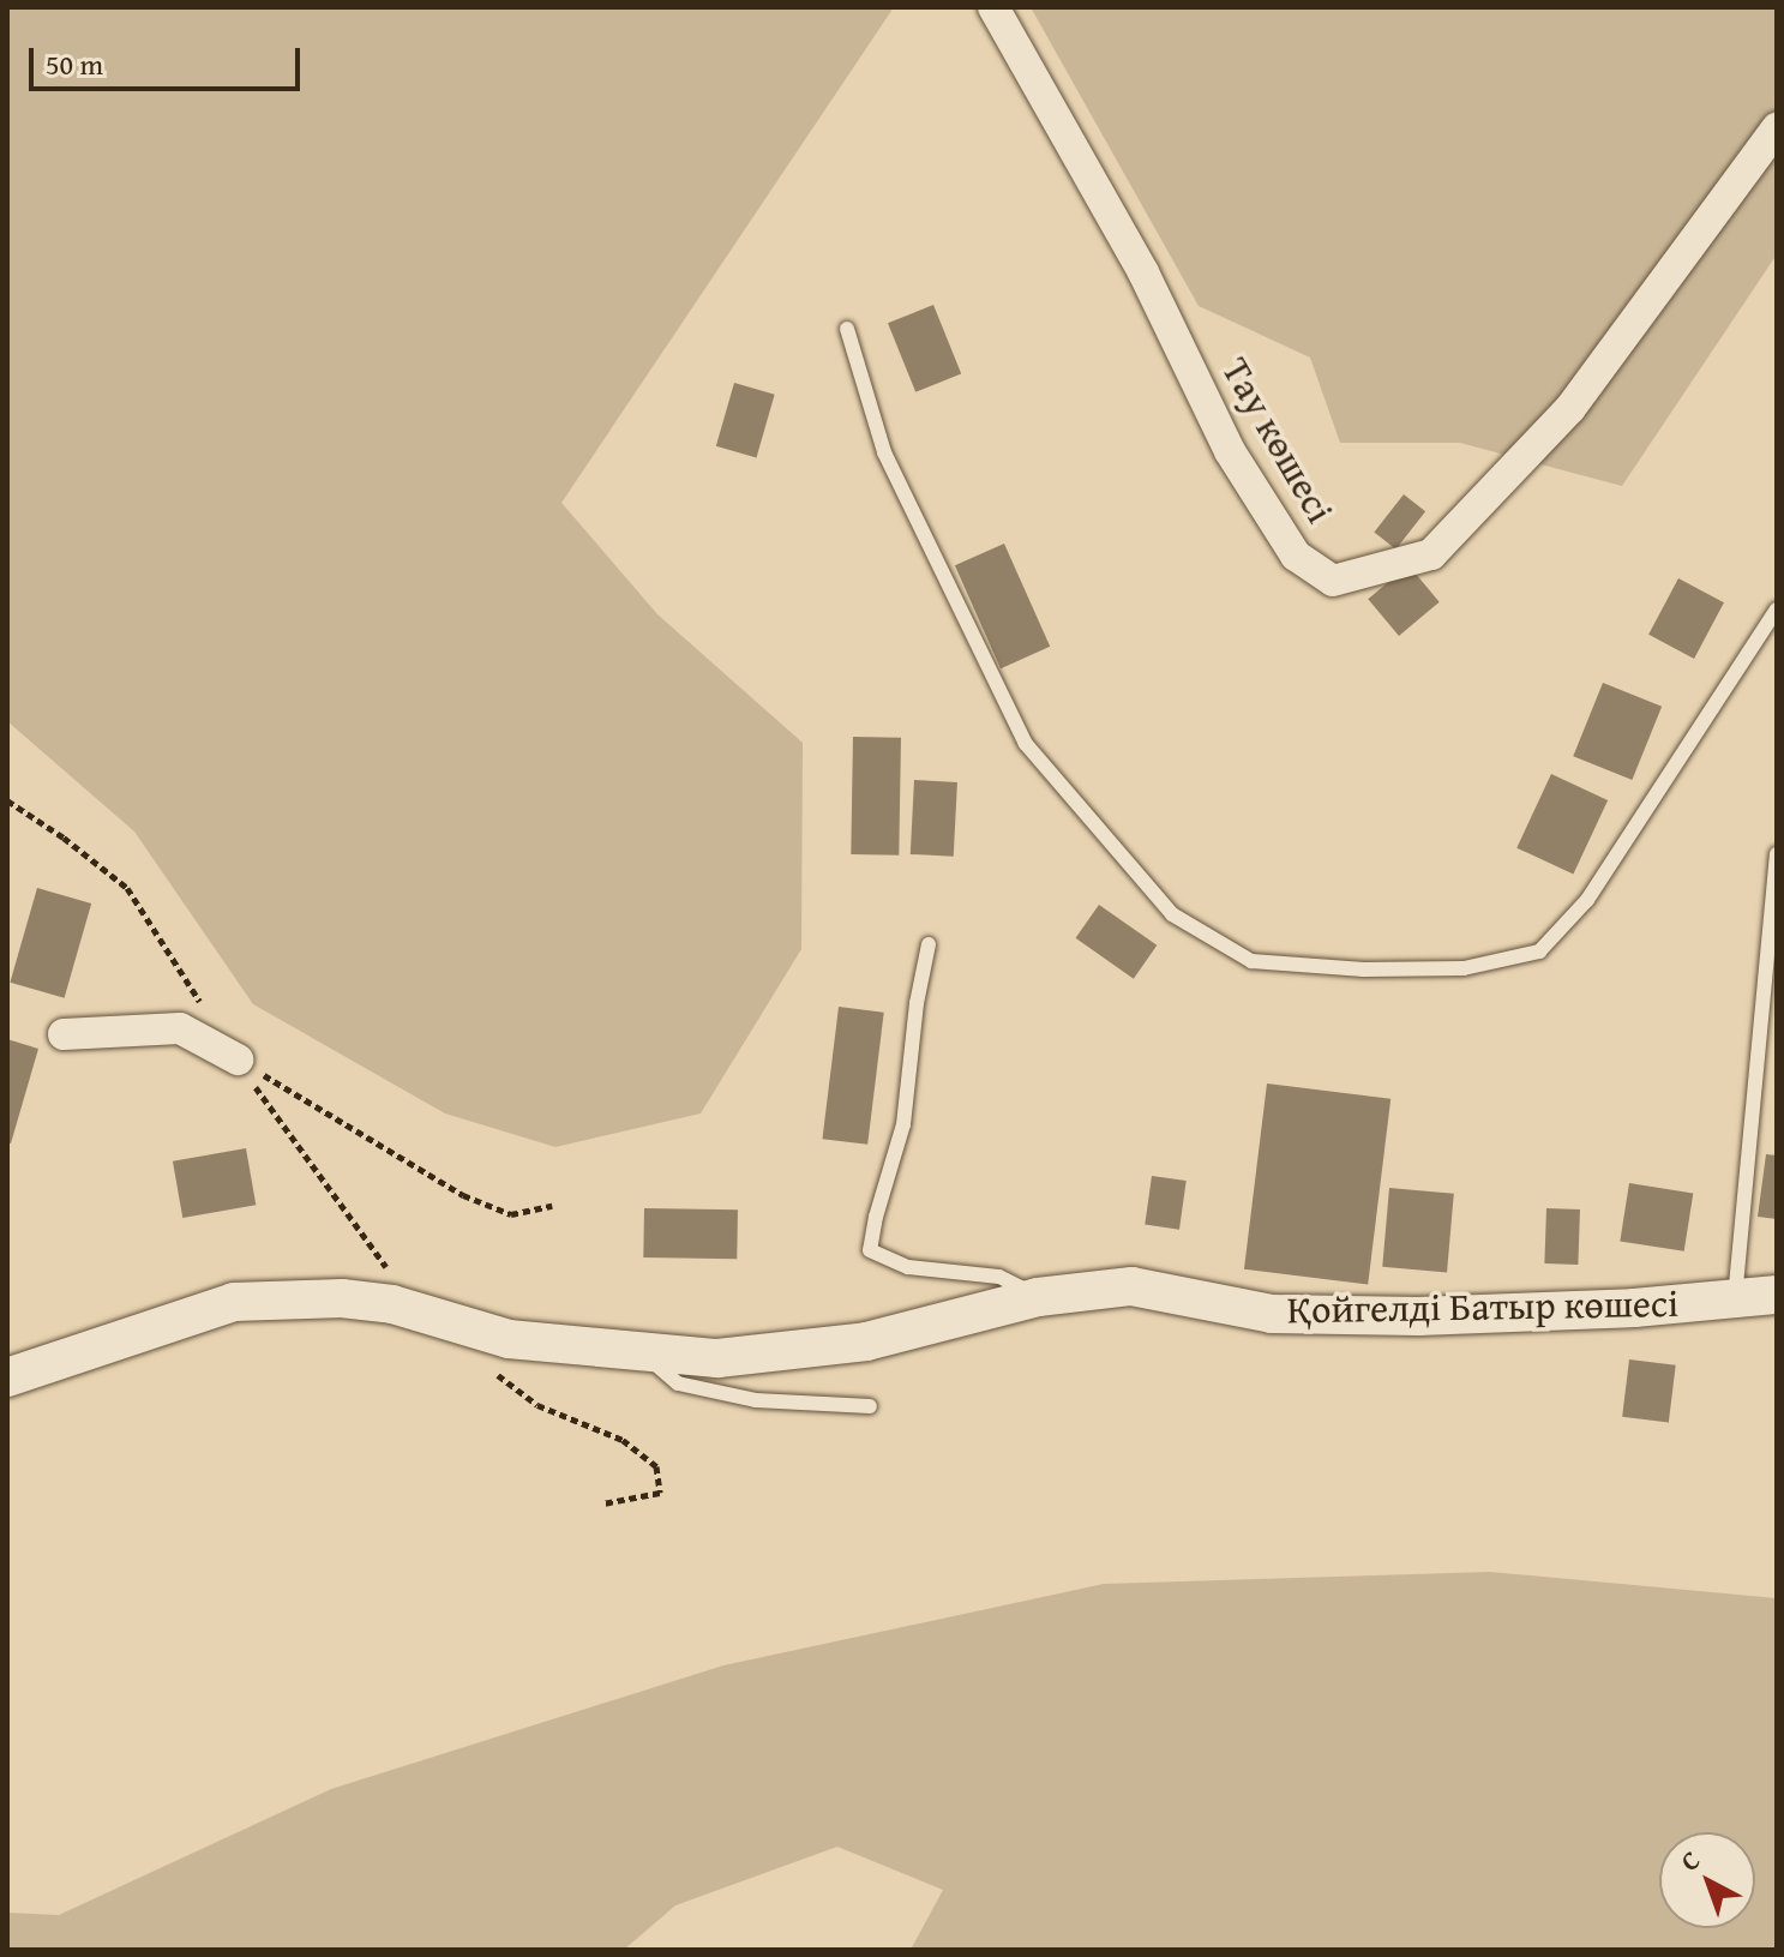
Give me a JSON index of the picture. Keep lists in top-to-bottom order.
{
  "streets": {
    "street": ["Тау көшесі", "Қойгелді Батыр көшесі"]
  },
  "scale_bar": "50 m",
  "north": "top left"
}
